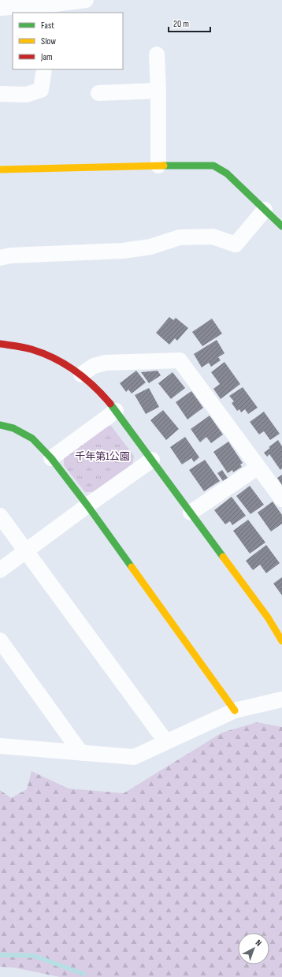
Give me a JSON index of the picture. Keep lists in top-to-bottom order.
{
  "parks": ["千年第1公園"],
  "legend": ["Fast", "Slow", "Jam"],
  "scale_bar": "20 m",
  "north": "top right"
}
